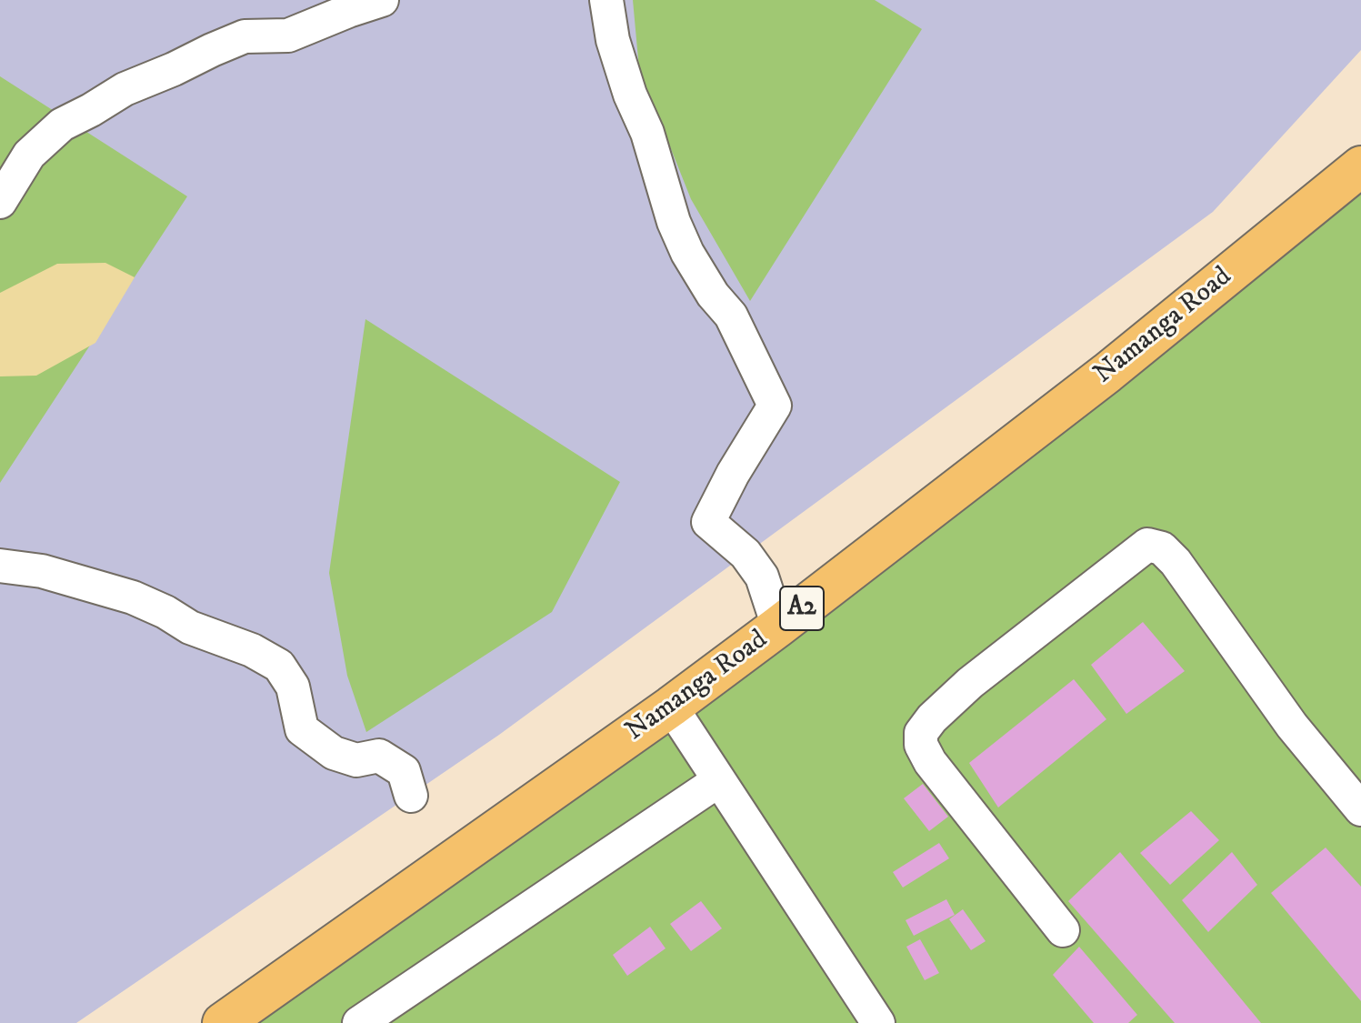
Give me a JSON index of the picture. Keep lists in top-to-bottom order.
{
  "streets": {
    "highway": ["Namanga Road", "A2"]
  }
}
